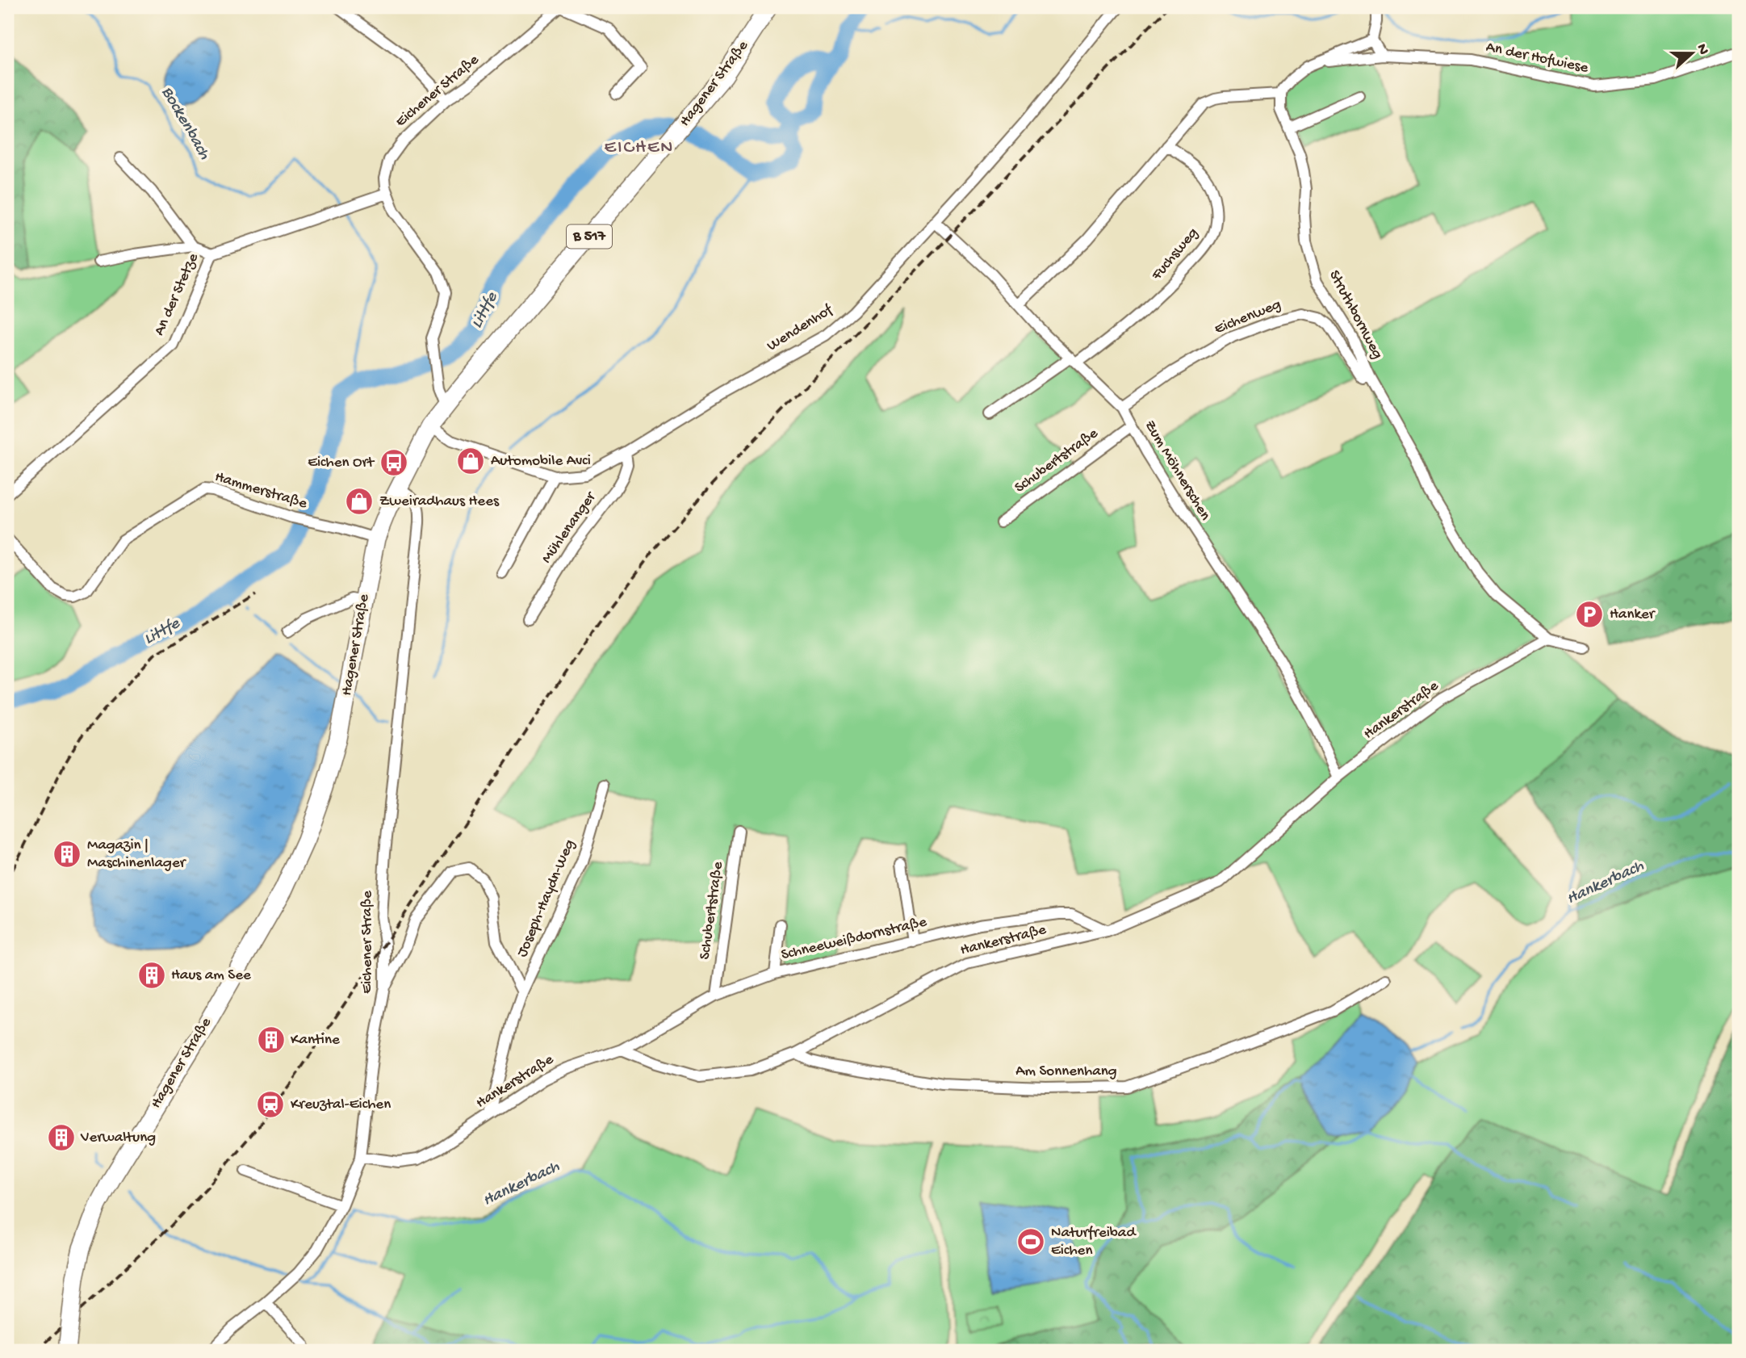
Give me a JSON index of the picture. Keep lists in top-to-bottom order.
{
  "streets": {
    "main road": ["Hagener Straße", "B 517"],
    "street": [
      "An der Hofwiese",
      "Eichener Straße",
      "Fuchsweg",
      "An der Stetze",
      "Struthbornweg",
      "Eichenweg",
      "Wendenhof",
      "Schubertstraße",
      "Zum Möhnerschen",
      "Hammerstraße",
      "Mühlenanger",
      "Hankerstraße",
      "Joseph-Haydn-Weg",
      "Schneeweißdornstraße",
      "Am Sonnenhang"
    ]
  },
  "crossings": [
    ["Hagener Straße", "Eichener Straße"],
    ["Hagener Straße", "Wendenhof"],
    ["Hagener Straße", "Hammerstraße"],
    ["Eichener Straße", "An der Stetze"],
    ["Eichener Straße", "Hankerstraße"],
    ["Fuchsweg", "Zum Möhnerschen"],
    ["Struthbornweg", "Eichenweg"],
    ["Struthbornweg", "Hankerstraße"],
    ["Eichenweg", "Zum Möhnerschen"],
    ["Wendenhof", "Zum Möhnerschen"],
    ["Wendenhof", "Mühlenanger"],
    ["Schubertstraße", "Zum Möhnerschen"],
    ["Schubertstraße", "Schneeweißdornstraße"],
    ["Zum Möhnerschen", "Hankerstraße"],
    ["Hankerstraße", "Joseph-Haydn-Weg"],
    ["Hankerstraße", "Schneeweißdornstraße"],
    ["Hankerstraße", "Am Sonnenhang"]
  ],
  "districts": ["EICHEN"],
  "water": ["Bockenbach", "Littfe", "Hankerbach"],
  "places": {
    "shop": ["Automobile Avci", "Zweiradhaus Hees"],
    "bus stop": ["Eichen Ort"],
    "parking": ["Hanker"],
    "building": [
      "Magazin | Maschinenlager",
      "Haus am See",
      "Kantine",
      "Verwaltung"
    ],
    "station": ["Kreuztal-Eichen"],
    "sports": ["Naturfreibad Eichen"]
  },
  "north": "right"
}
